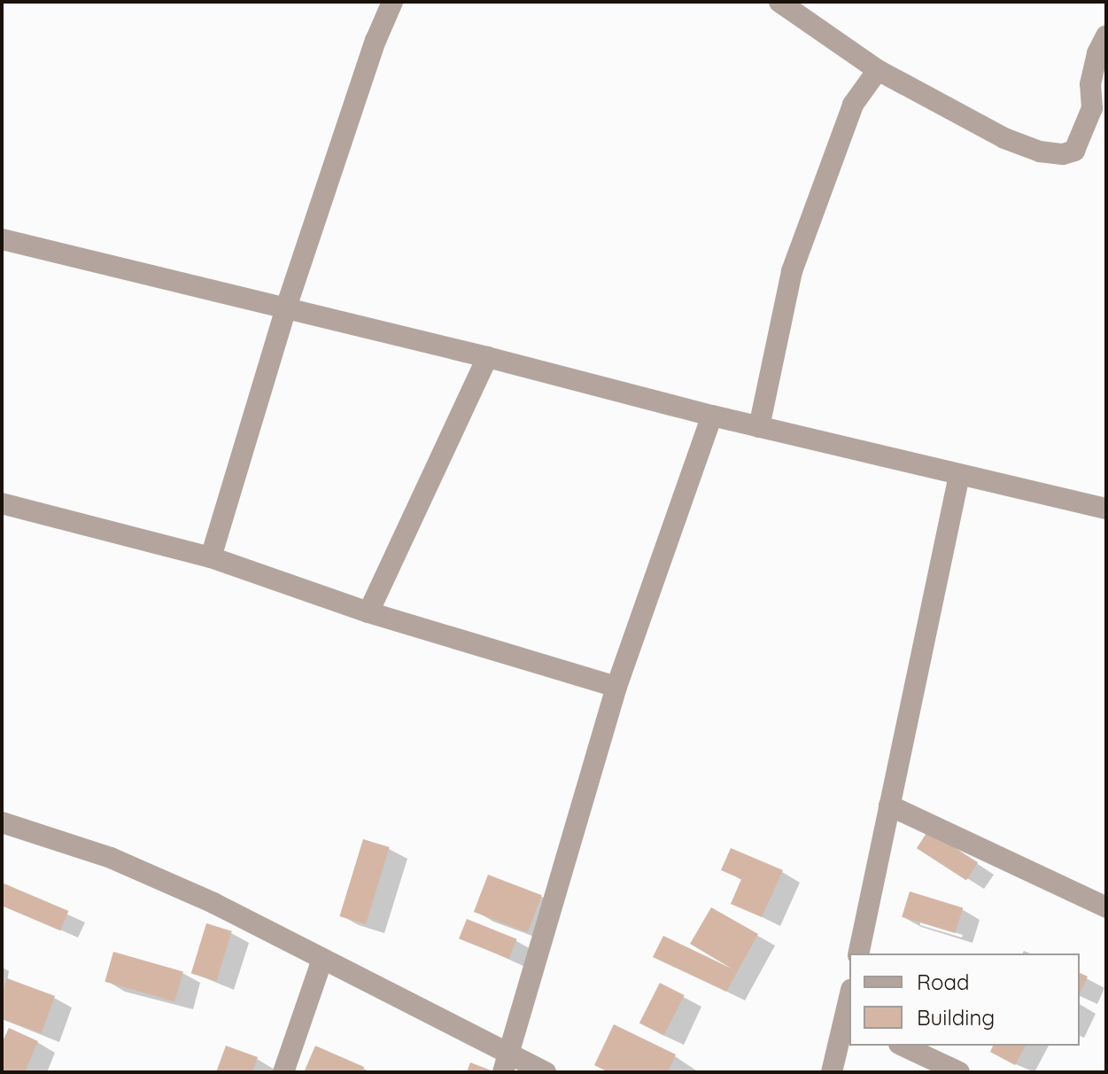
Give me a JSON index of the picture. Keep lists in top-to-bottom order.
{
  "legend": ["Road", "Building"]
}
